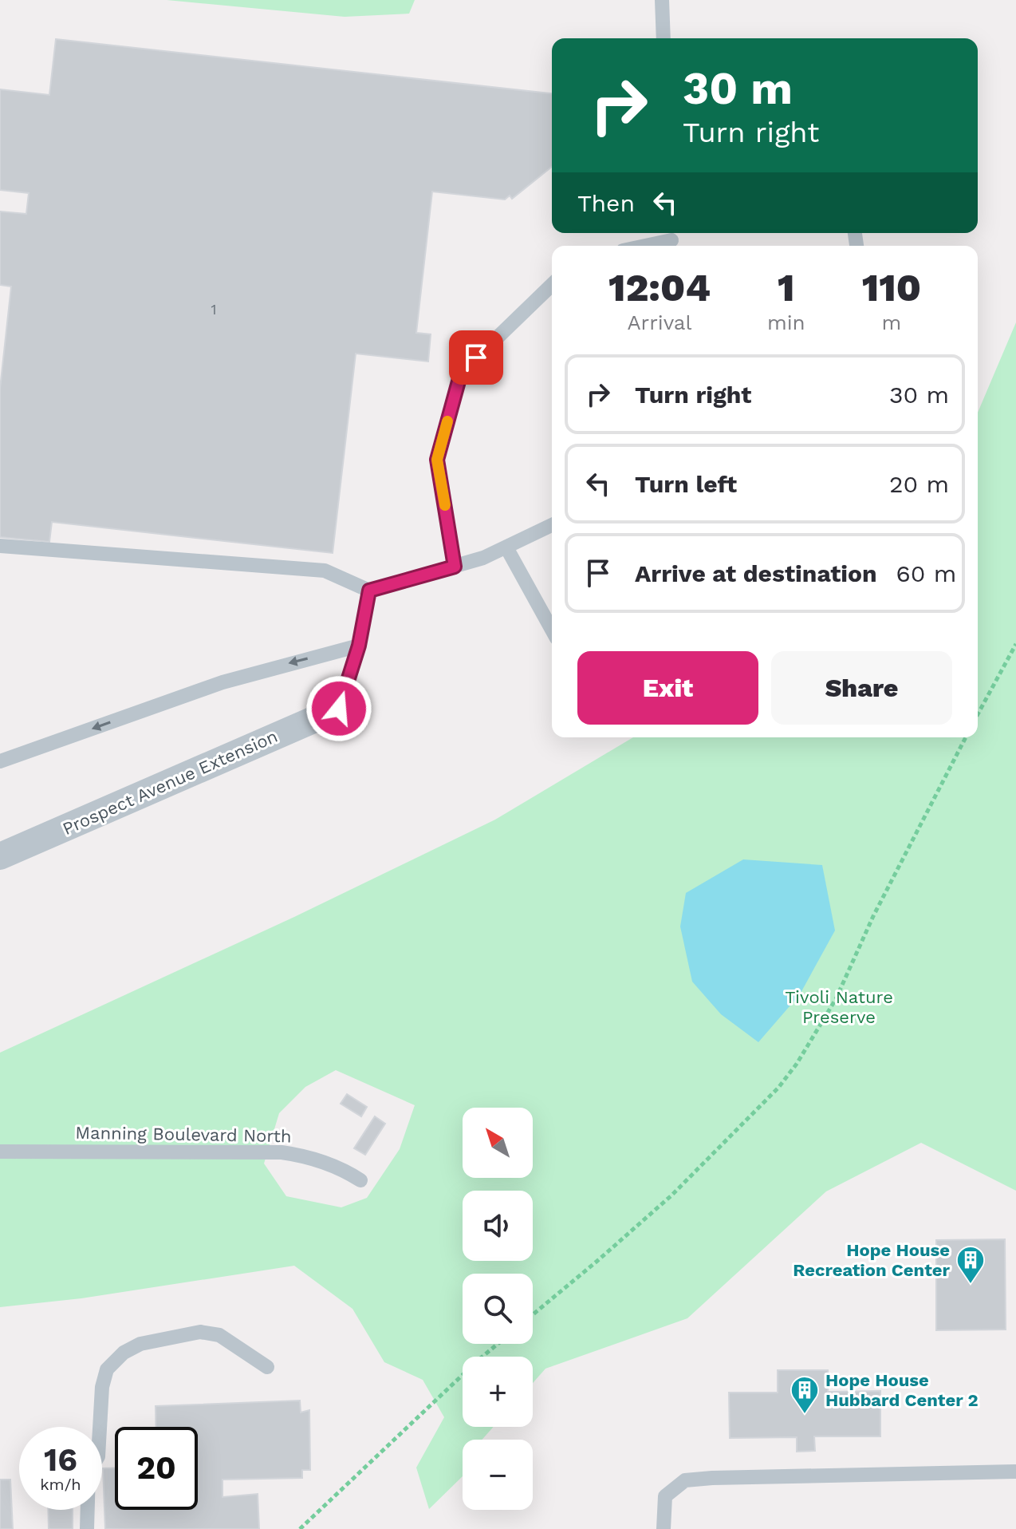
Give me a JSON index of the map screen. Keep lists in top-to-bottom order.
{
  "streets": {
    "street": ["Prospect Avenue Extension"],
    "lane": ["Manning Boulevard North"]
  },
  "parks": ["Tivoli Nature Preserve"],
  "places": {
    "building": ["Hope House Recreation Center", "Hope House Hubbard Center 2"]
  },
  "house_numbers": ["1"],
  "north": "top left",
  "page": {
    "turn": ["30 m", "Turn right"],
    "then": "Then",
    "eta": [
      "12:04",
      "Arrival",
      "1",
      "min",
      "110",
      "m"
    ],
    "list": [
      {
        "name": "Turn right",
        "value": "30 m"
      },
      {
        "name": "Turn left",
        "value": "20 m"
      },
      {
        "name": "Arrive at destination",
        "value": "60 m"
      }
    ],
    "buttons": ["Exit", "Share"],
    "map_buttons": ["+", "−"],
    "speed": "16 km/h",
    "limit": "20"
  }
}
